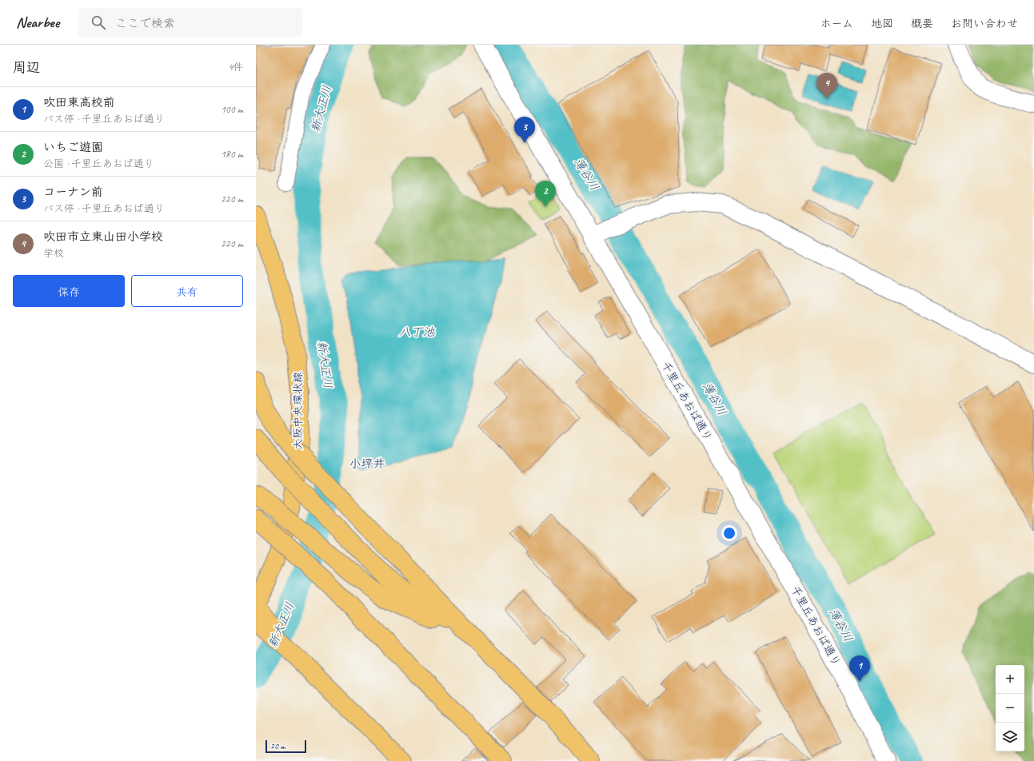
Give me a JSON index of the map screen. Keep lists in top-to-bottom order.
{
  "streets": {
    "main road": ["大阪中央環状線"],
    "street": ["千里丘あおば通り"]
  },
  "districts": ["小坪井"],
  "water": ["新大正川", "薄谷川", "八丁池"],
  "scale_bar": "20 m",
  "page": {
    "header": "Nearbee",
    "search": "ここで検索",
    "nav": [
      "ホーム",
      "地図",
      "概要",
      "お問い合わせ"
    ],
    "heading": ["周辺", "4件"],
    "pins": [
      "4",
      "3",
      "2",
      "1"
    ],
    "list": [
      {
        "mark": "1",
        "name": "吹田東高校前",
        "note": "バス停 · 千里丘あおば通り",
        "value": "100 m"
      },
      {
        "mark": "2",
        "name": "いちご遊園",
        "note": "公園 · 千里丘あおば通り",
        "value": "180 m"
      },
      {
        "mark": "3",
        "name": "コーナン前",
        "note": "バス停 · 千里丘あおば通り",
        "value": "220 m"
      },
      {
        "mark": "4",
        "name": "吹田市立東山田小学校",
        "note": "学校",
        "value": "220 m"
      }
    ],
    "buttons": ["保存", "共有"],
    "map_buttons": ["+", "−"],
    "scale": "20 m"
  }
}
